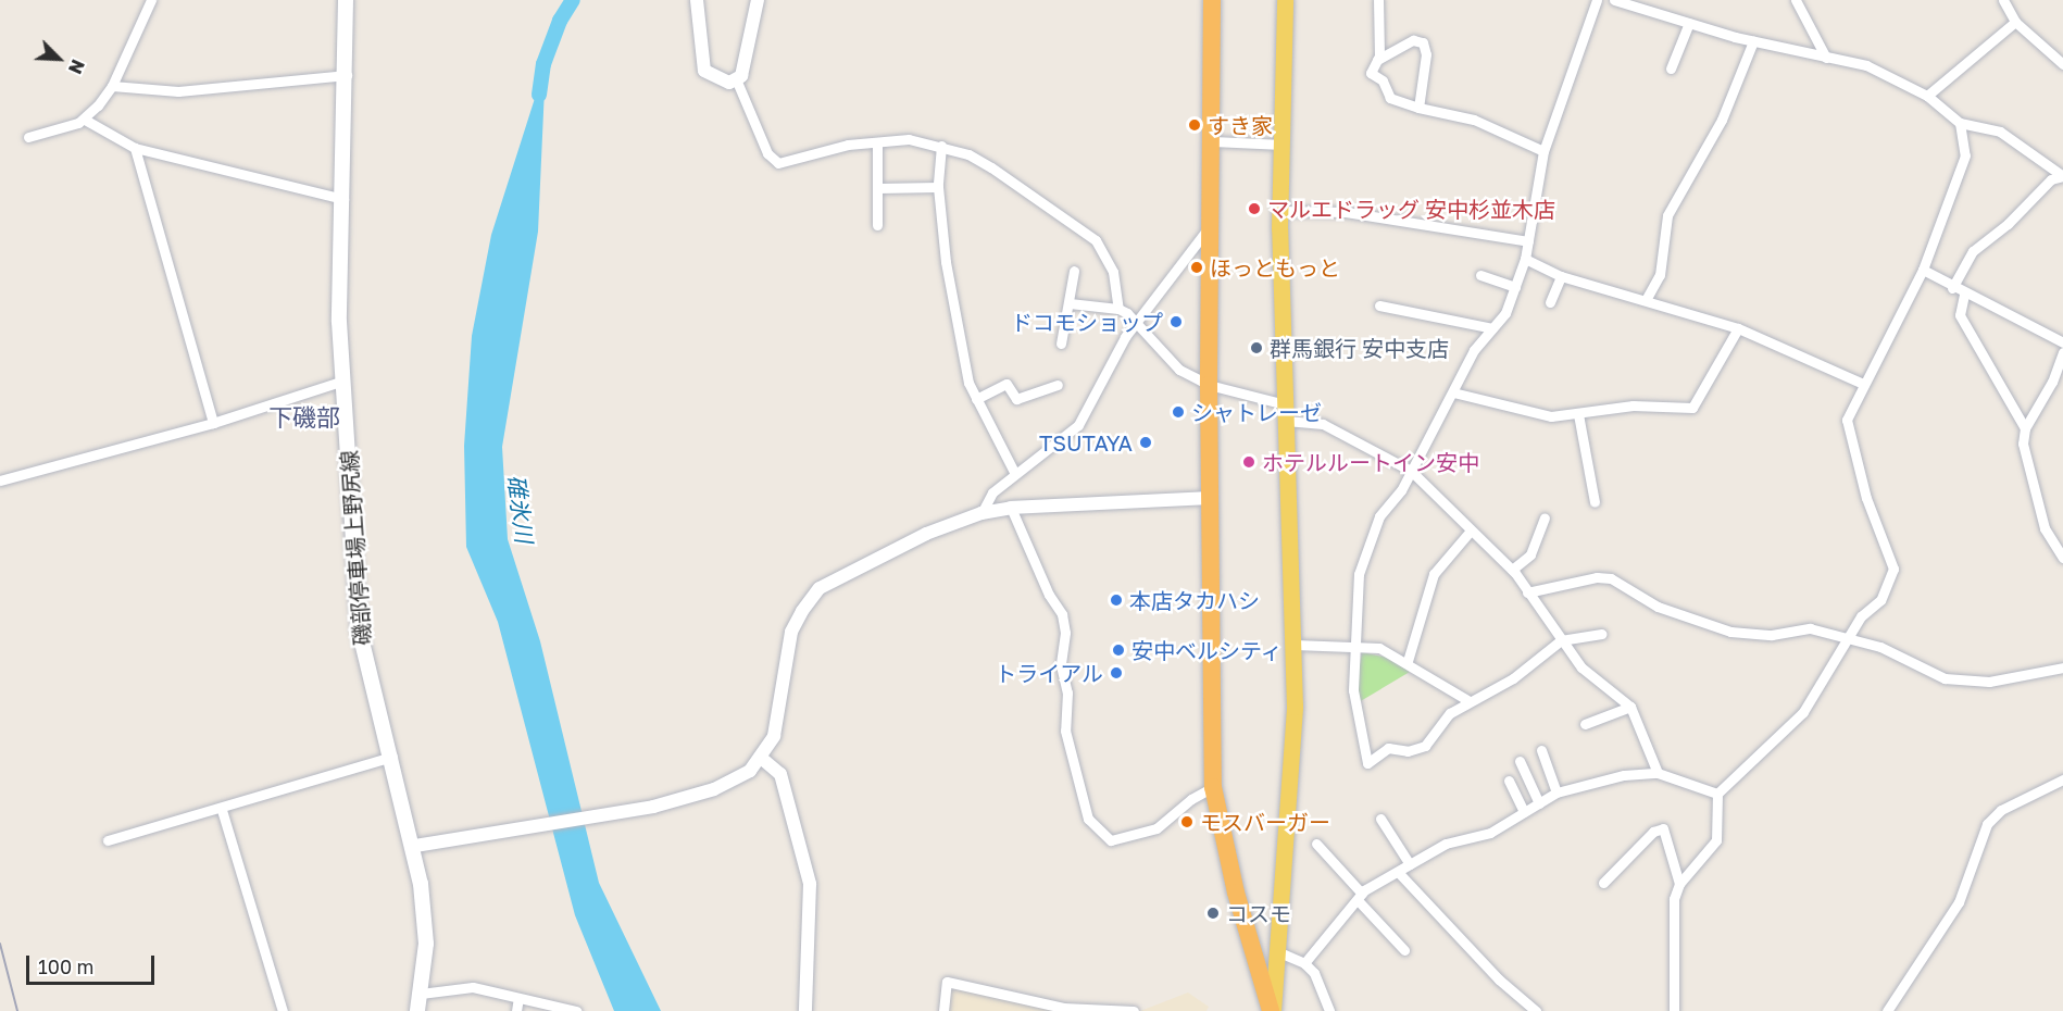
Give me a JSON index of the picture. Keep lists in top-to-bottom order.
{
  "streets": {
    "main road": ["磯部停車場上野尻線"]
  },
  "districts": ["下磯部"],
  "water": ["碓氷川"],
  "places": [
    "すき家",
    "マルエドラッグ 安中杉並木店",
    "ほっともっと",
    "ドコモショップ",
    "群馬銀行 安中支店",
    "シャトレーゼ",
    "TSUTAYA",
    "ホテルルートイン安中",
    "本店タカハシ",
    "安中ベルシティ",
    "トライアル",
    "モスバーガー",
    "コスモ"
  ],
  "scale_bar": "100 m",
  "north": "bottom right"
}
